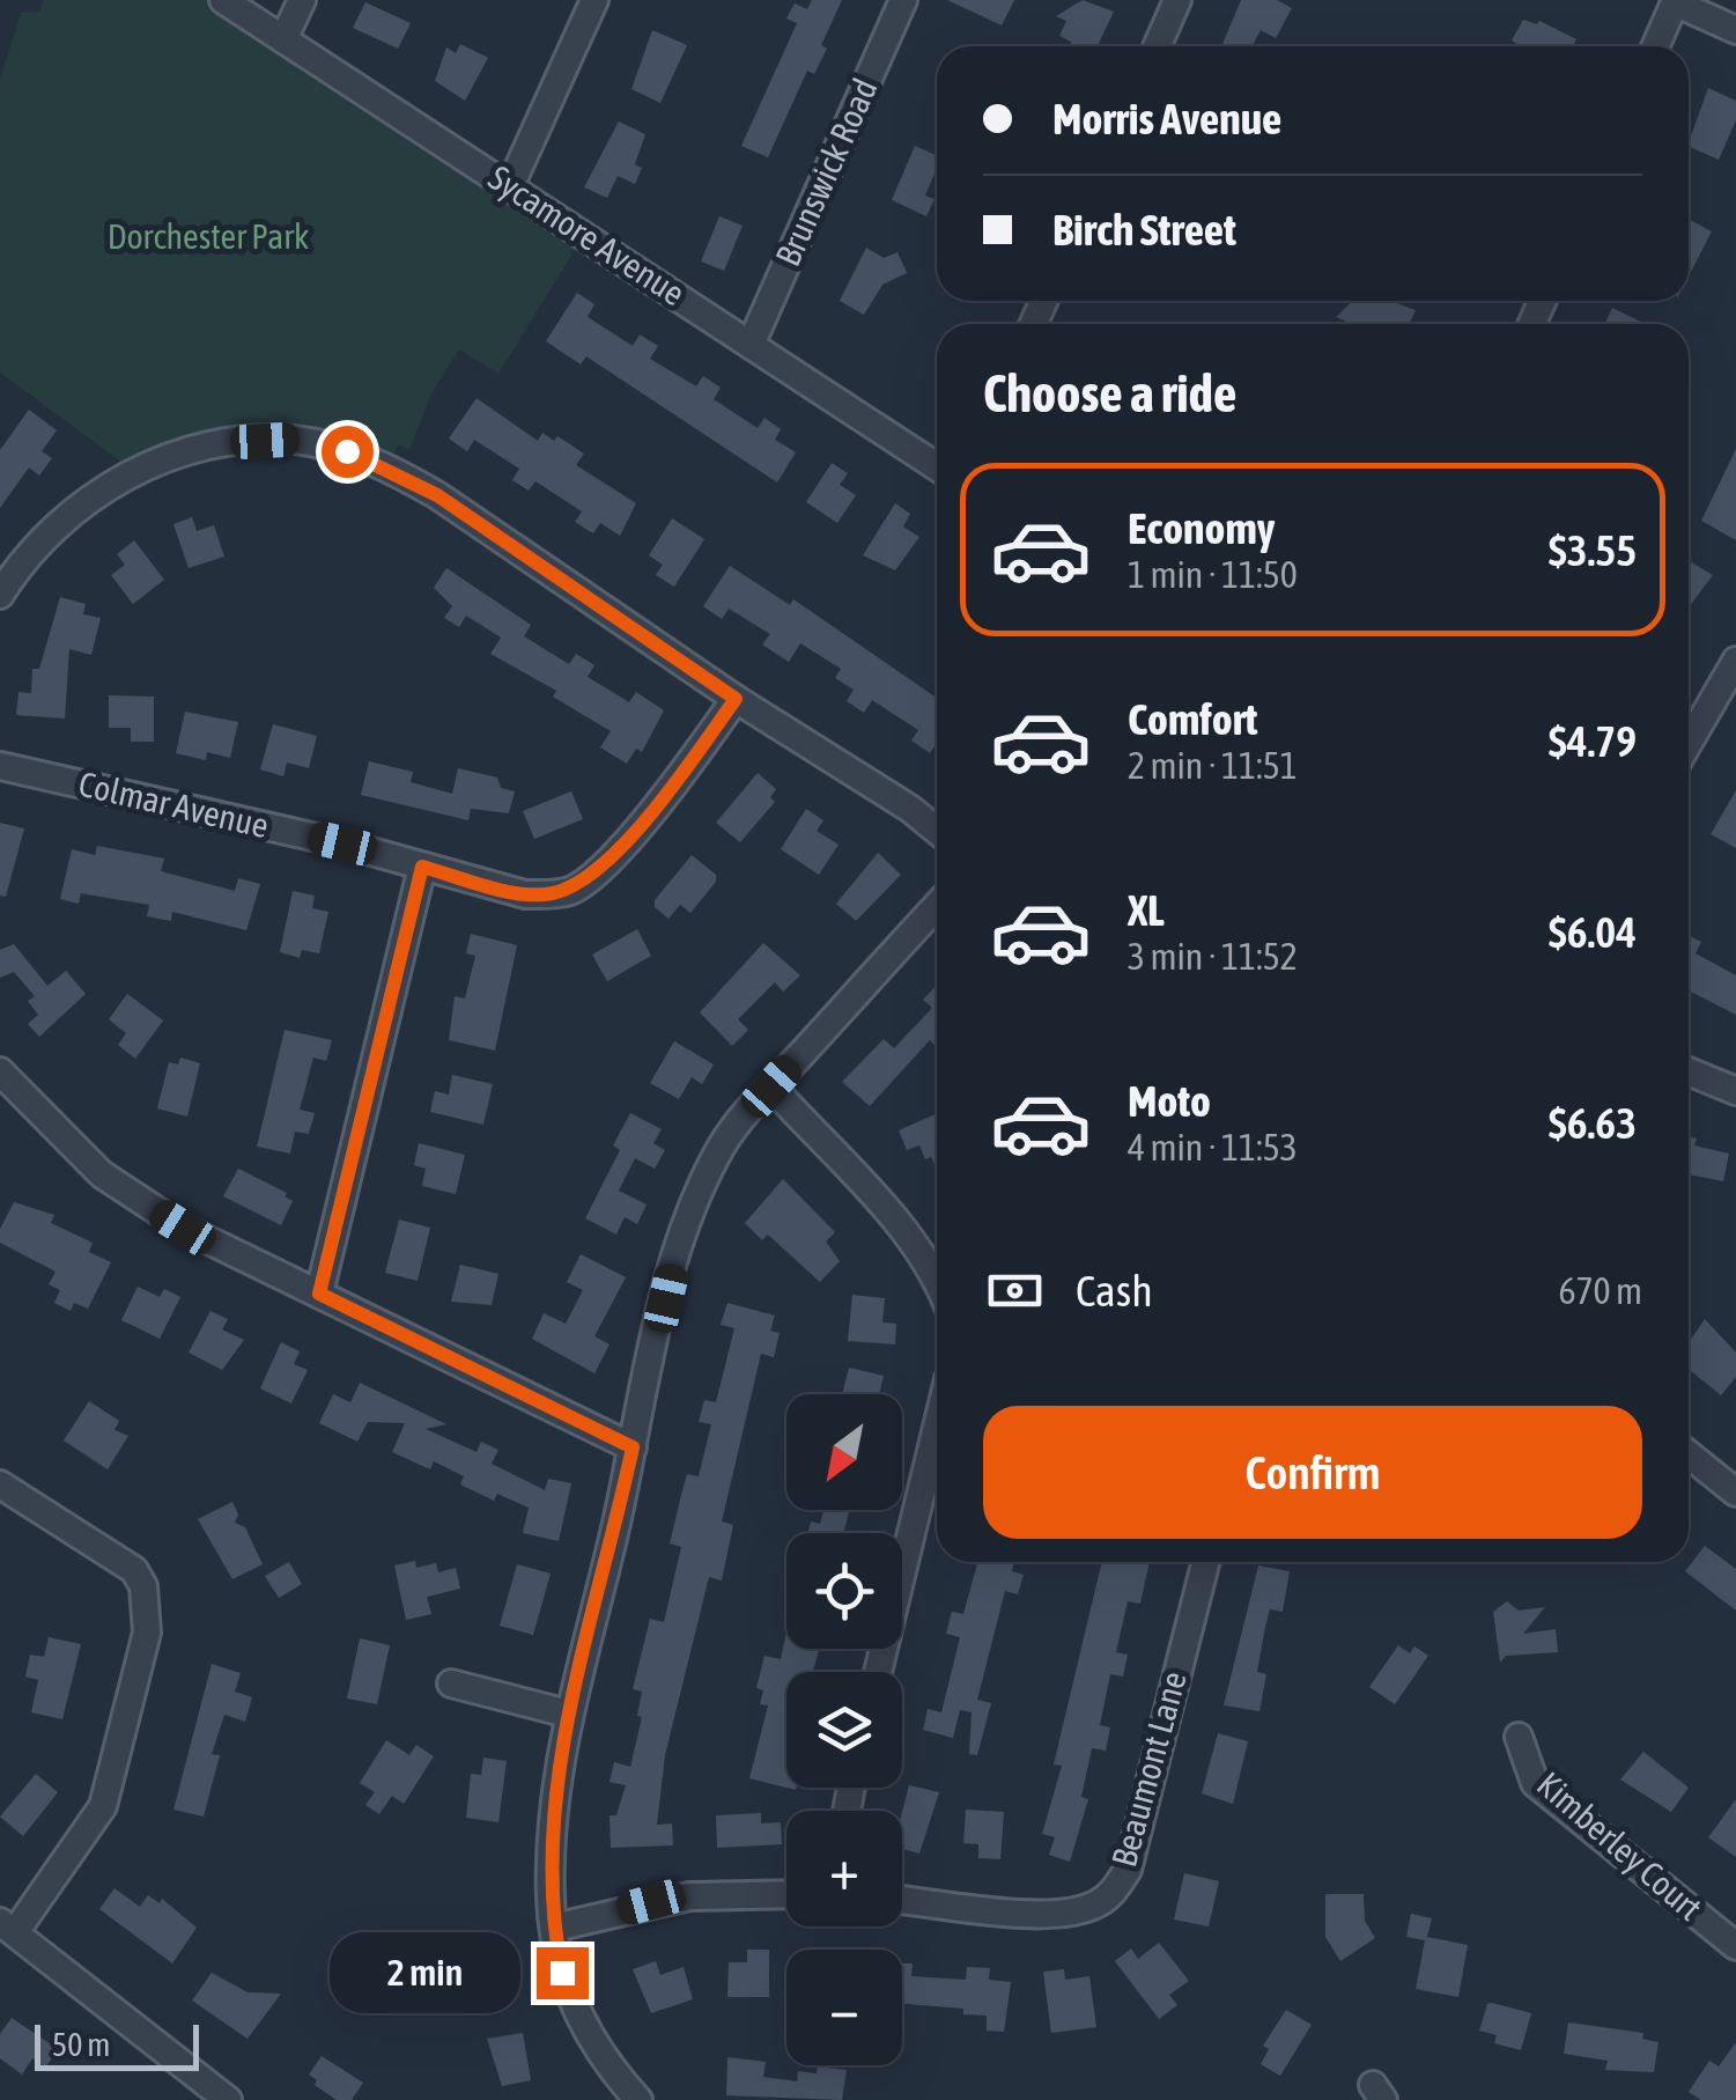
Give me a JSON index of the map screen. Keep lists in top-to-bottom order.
{
  "streets": {
    "street": [
      "Brunswick Road",
      "Sycamore Avenue",
      "Colmar Avenue",
      "Beaumont Lane",
      "Kimberley Court"
    ]
  },
  "crossings": [
    ["Brunswick Road", "Sycamore Avenue"]
  ],
  "parks": ["Dorchester Park"],
  "scale_bar": "50 m",
  "north": "bottom left",
  "page": {
    "banner": ["Morris Avenue", "Birch Street"],
    "heading": "Choose a ride",
    "list": [
      {
        "name": "Economy",
        "note": "1 min · 11:50",
        "value": "$3.55"
      },
      {
        "name": "Comfort",
        "note": "2 min · 11:51",
        "value": "$4.79"
      },
      {
        "name": "XL",
        "note": "3 min · 11:52",
        "value": "$6.04"
      },
      {
        "name": "Moto",
        "note": "4 min · 11:53",
        "value": "$6.63"
      }
    ],
    "pay": ["Cash", "670 m"],
    "buttons": "Confirm",
    "map_buttons": ["+", "−"],
    "bubble": "2 min",
    "scale": "50 m"
  }
}
